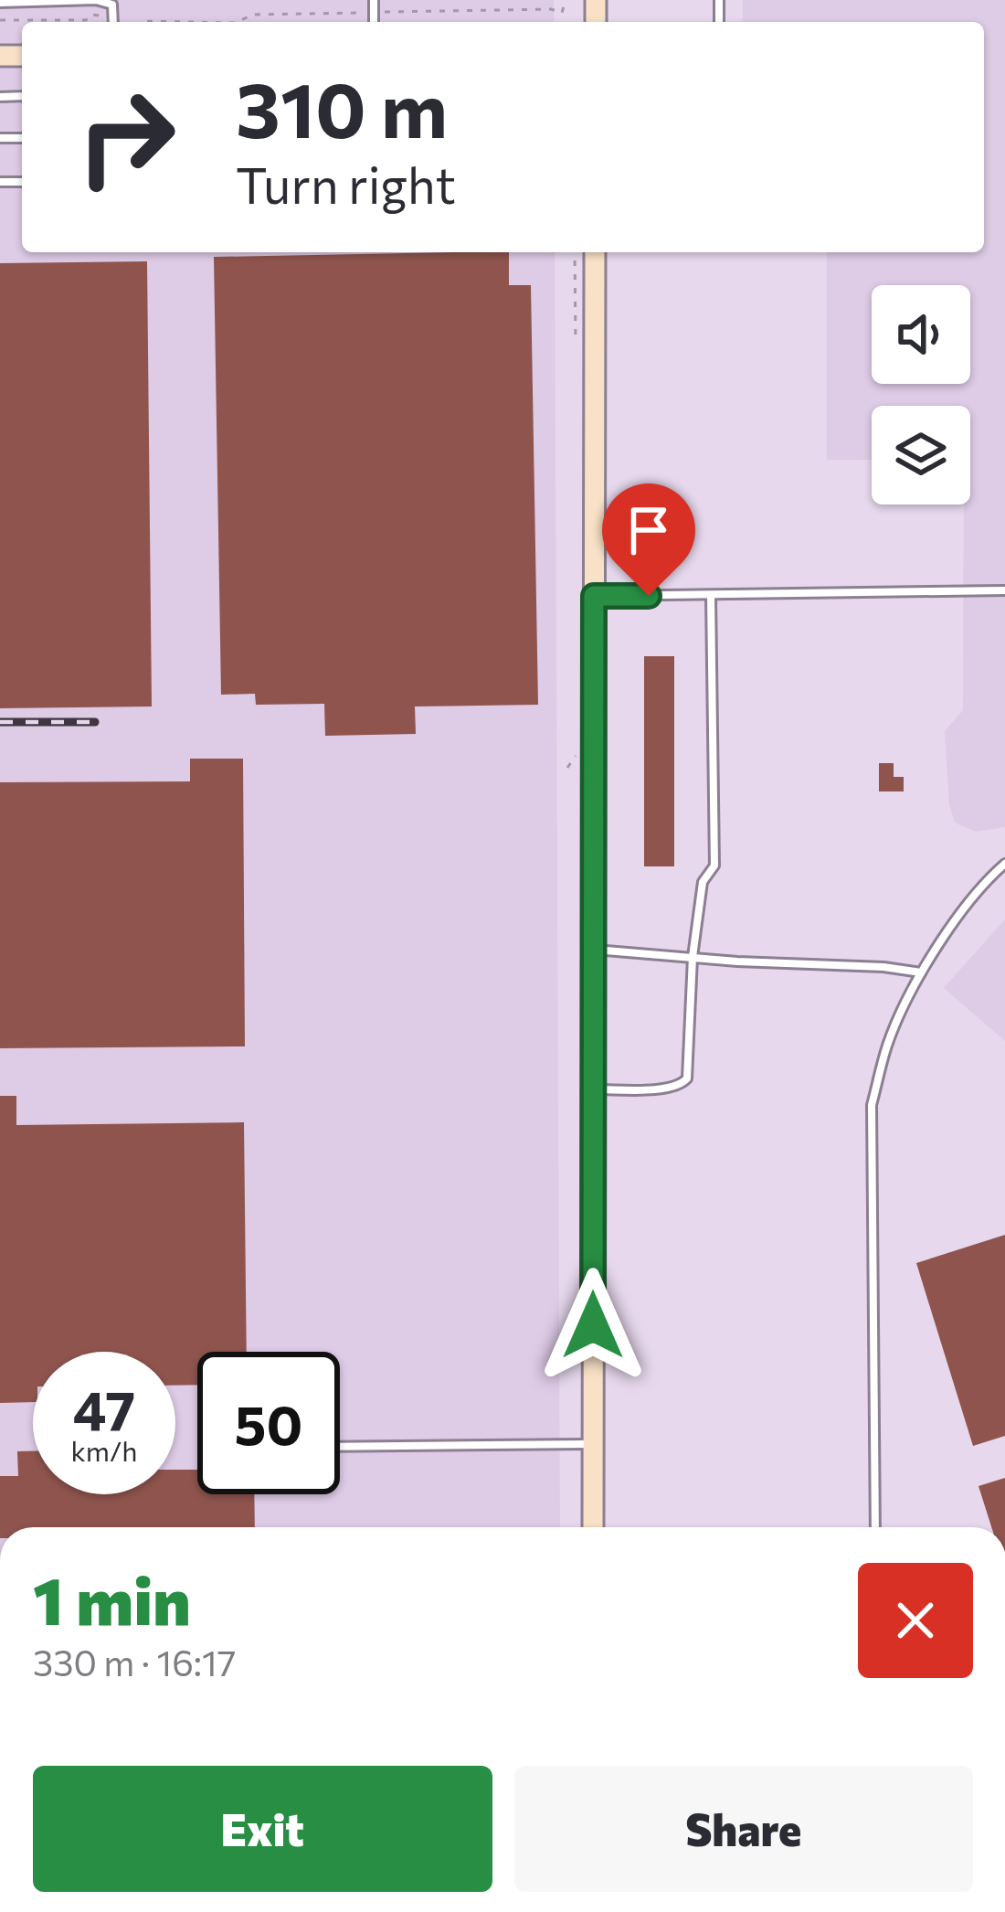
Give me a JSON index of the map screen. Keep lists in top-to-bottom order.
{
  "page": {
    "turn": ["310 m", "Turn right"],
    "speed": "47 km/h",
    "limit": "50",
    "heading": ["1 min", "330 m · 16:17"],
    "buttons": ["Exit", "Share"]
  }
}
